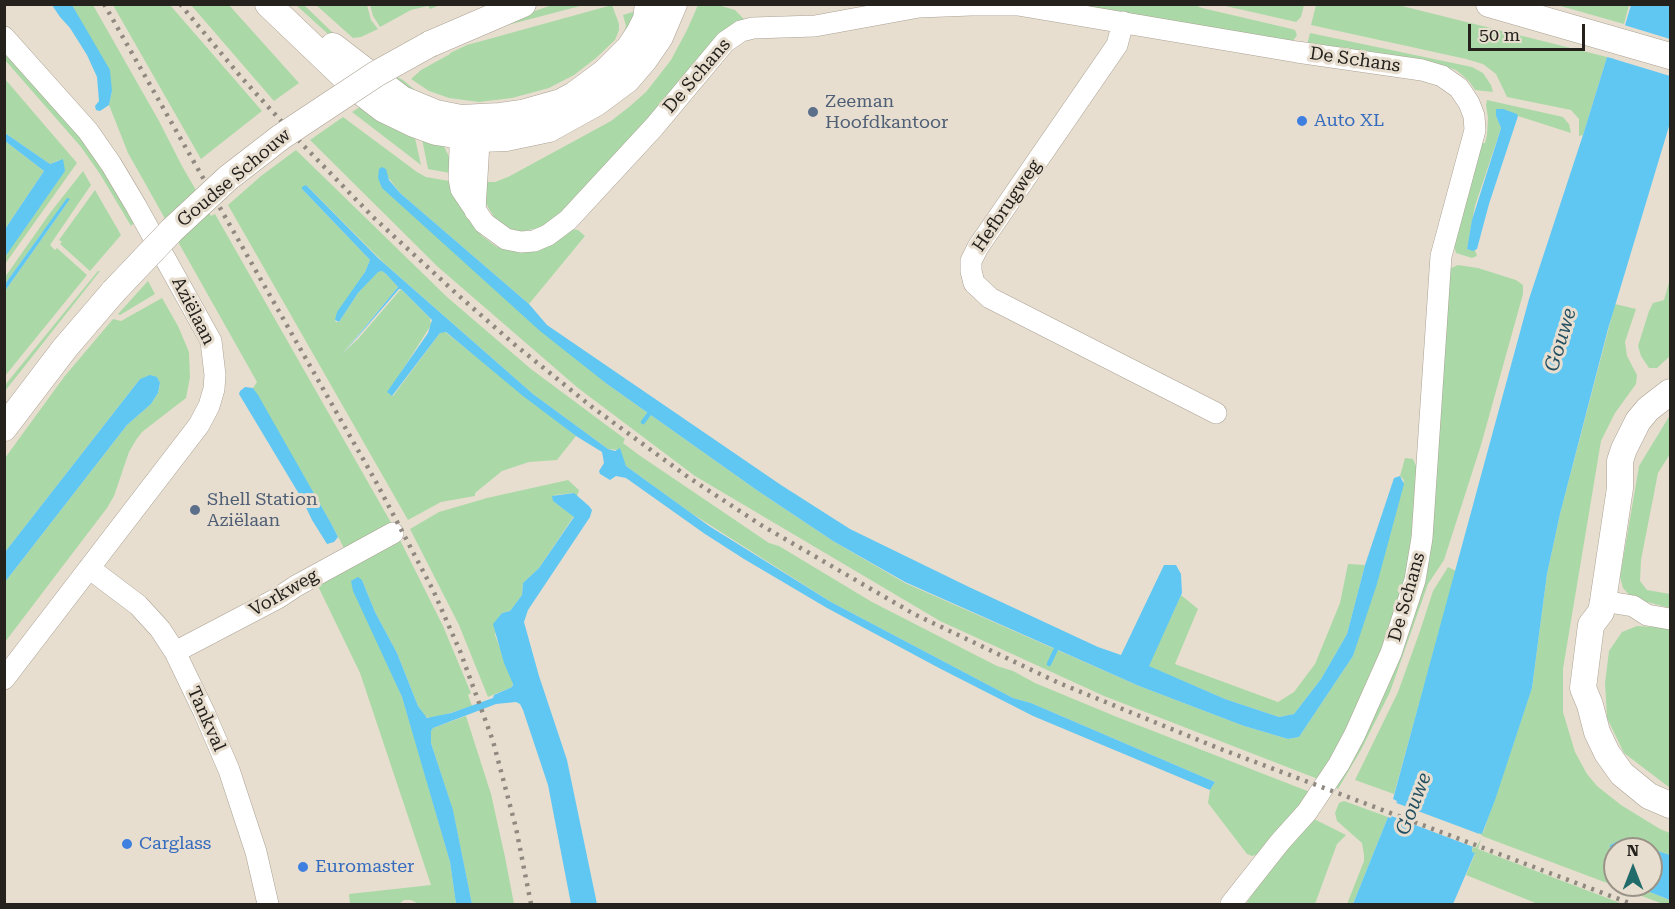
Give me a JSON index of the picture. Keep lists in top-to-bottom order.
{
  "streets": {
    "main road": ["Goudse Schouw"],
    "street": [
      "De Schans",
      "Hefbrugweg",
      "Aziëlaan",
      "Vorkweg",
      "Tankval"
    ]
  },
  "crossings": [
    ["De Schans", "Hefbrugweg"],
    ["Aziëlaan", "Tankval"],
    ["Vorkweg", "Tankval"]
  ],
  "water": ["Gouwe"],
  "places": [
    "Zeeman Hoofdkantoor",
    "Auto XL",
    "Shell Station Aziëlaan",
    "Carglass",
    "Euromaster"
  ],
  "scale_bar": "50 m",
  "north": "top"
}
